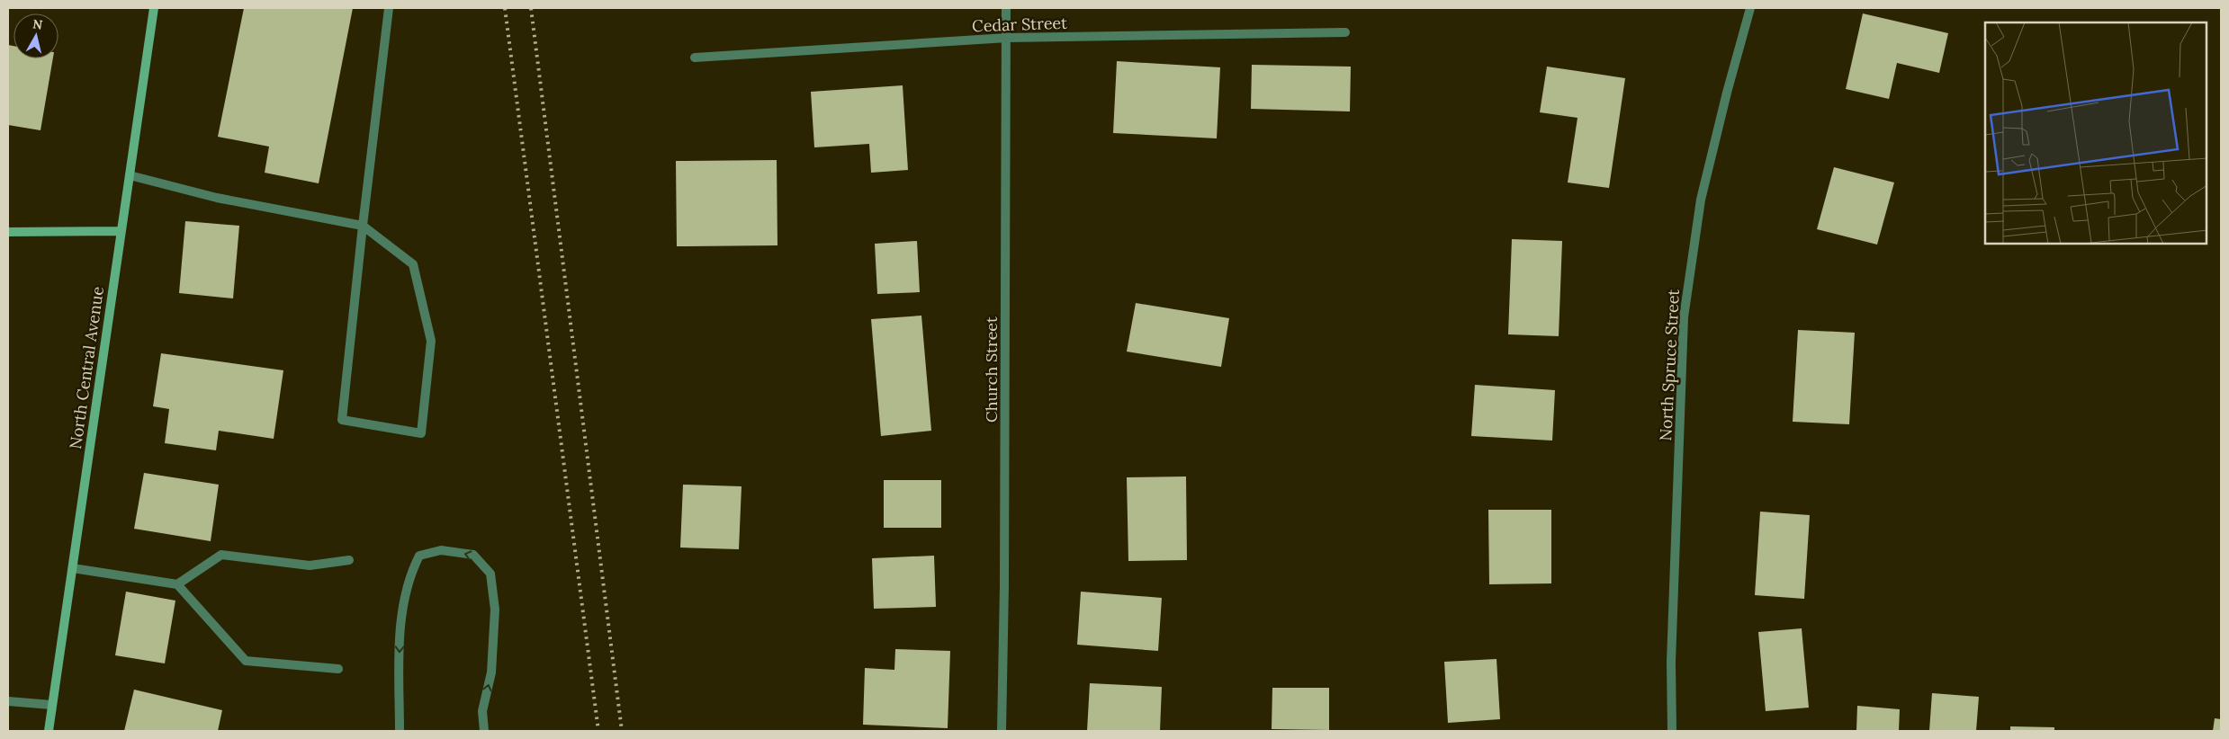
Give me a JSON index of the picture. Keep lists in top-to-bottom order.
{
  "streets": {
    "main road": ["North Central Avenue"],
    "street": ["Cedar Street", "North Spruce Street", "Church Street"]
  },
  "crossings": [
    ["Cedar Street", "Church Street"]
  ],
  "north": "top"
}
